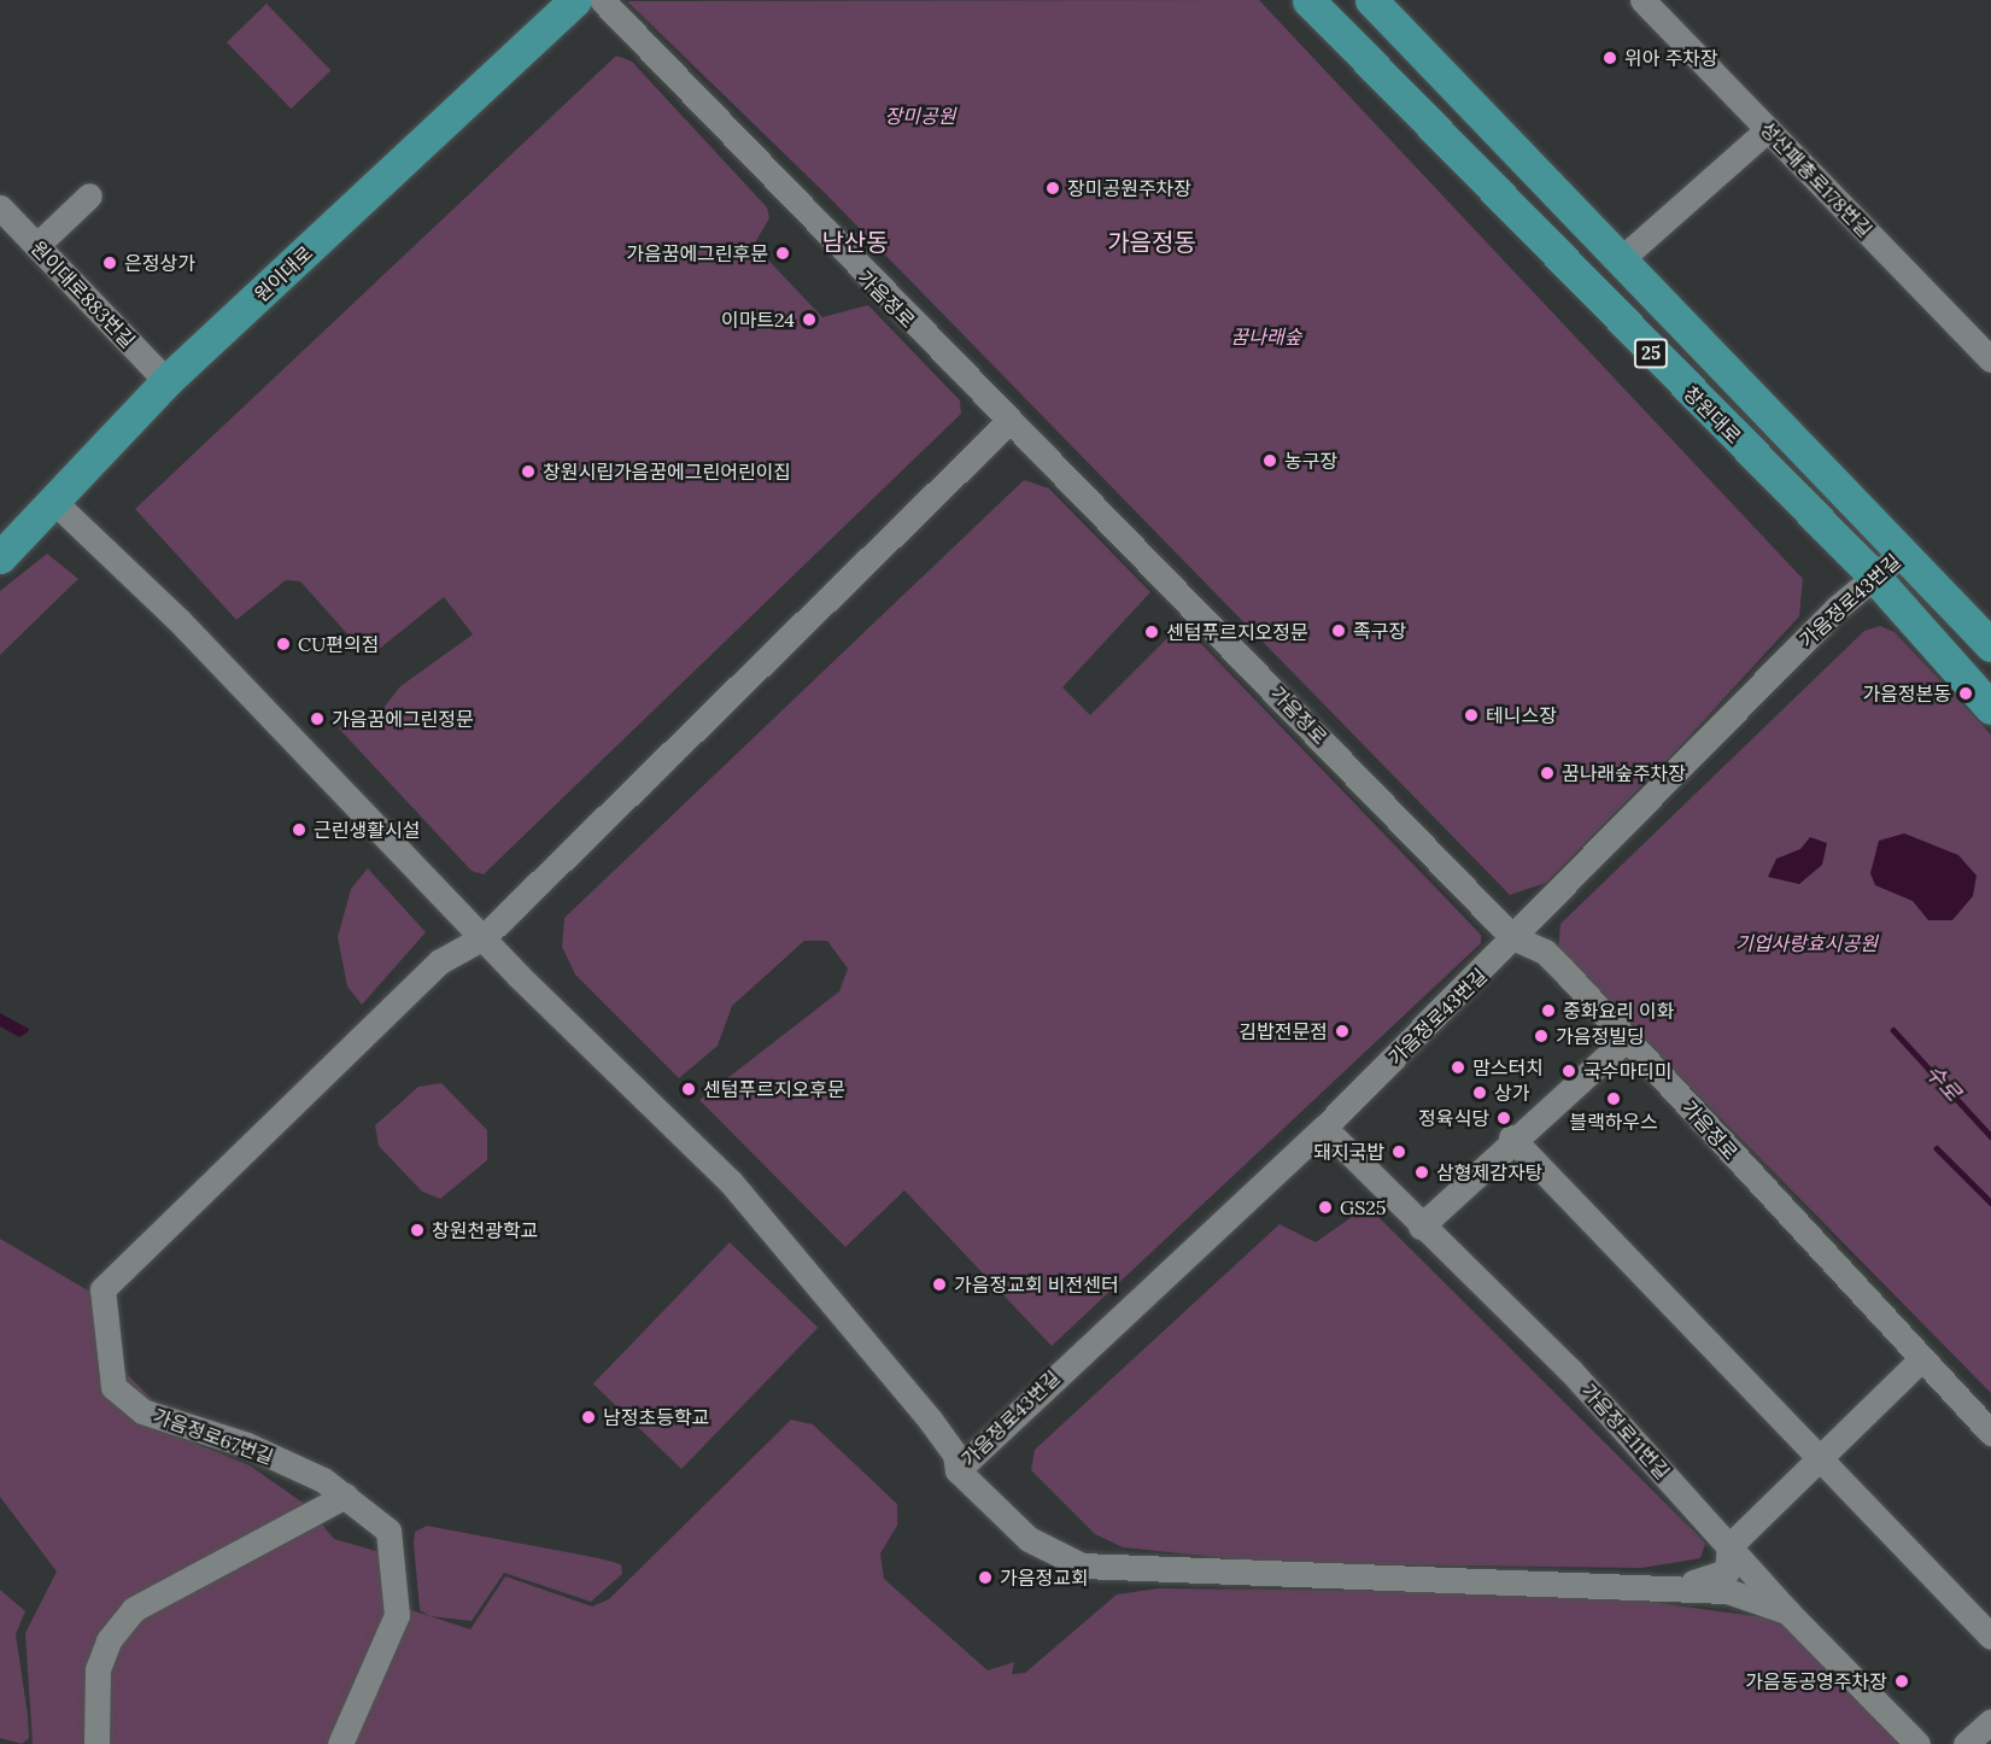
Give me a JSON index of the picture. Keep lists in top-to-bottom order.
{
  "streets": {
    "main road": ["원이대로", "25", "창원대로"],
    "street": [
      "성산패총로178번길",
      "원이대로883번길",
      "가음정로",
      "가음정로43번길",
      "가음정로11번길",
      "가음정로67번길"
    ]
  },
  "crossings": [
    ["원이대로", "원이대로883번길"],
    ["가음정로", "가음정로43번길"],
    ["25", "가음정로43번길"],
    ["창원대로", "가음정로43번길"],
    ["가음정로43번길", "가음정로11번길"]
  ],
  "districts": ["남산동", "가음정동"],
  "water": ["수로"],
  "parks": ["장미공원", "꿈나래숲", "기업사랑효시공원"],
  "places": [
    "위아 주차장",
    "장미공원주차장",
    "가음꿈에그린후문",
    "은정상가",
    "이마트24",
    "농구장",
    "창원시립가음꿈에그린어린이집",
    "족구장",
    "센텀푸르지오정문",
    "CU편의점",
    "가음정본동",
    "테니스장",
    "가음꿈에그린정문",
    "꿈나래숲주차장",
    "근린생활시설",
    "중화요리 이화",
    "김밥전문점",
    "가음정빌딩",
    "맘스터치",
    "국수마디미",
    "센텀푸르지오후문",
    "상가",
    "블랙하우스",
    "정육식당",
    "돼지국밥",
    "삼형제감자탕",
    "GS25",
    "창원천광학교",
    "가음정교회 비전센터",
    "남정초등학교",
    "가음정교회",
    "가음동공영주차장"
  ]
}
